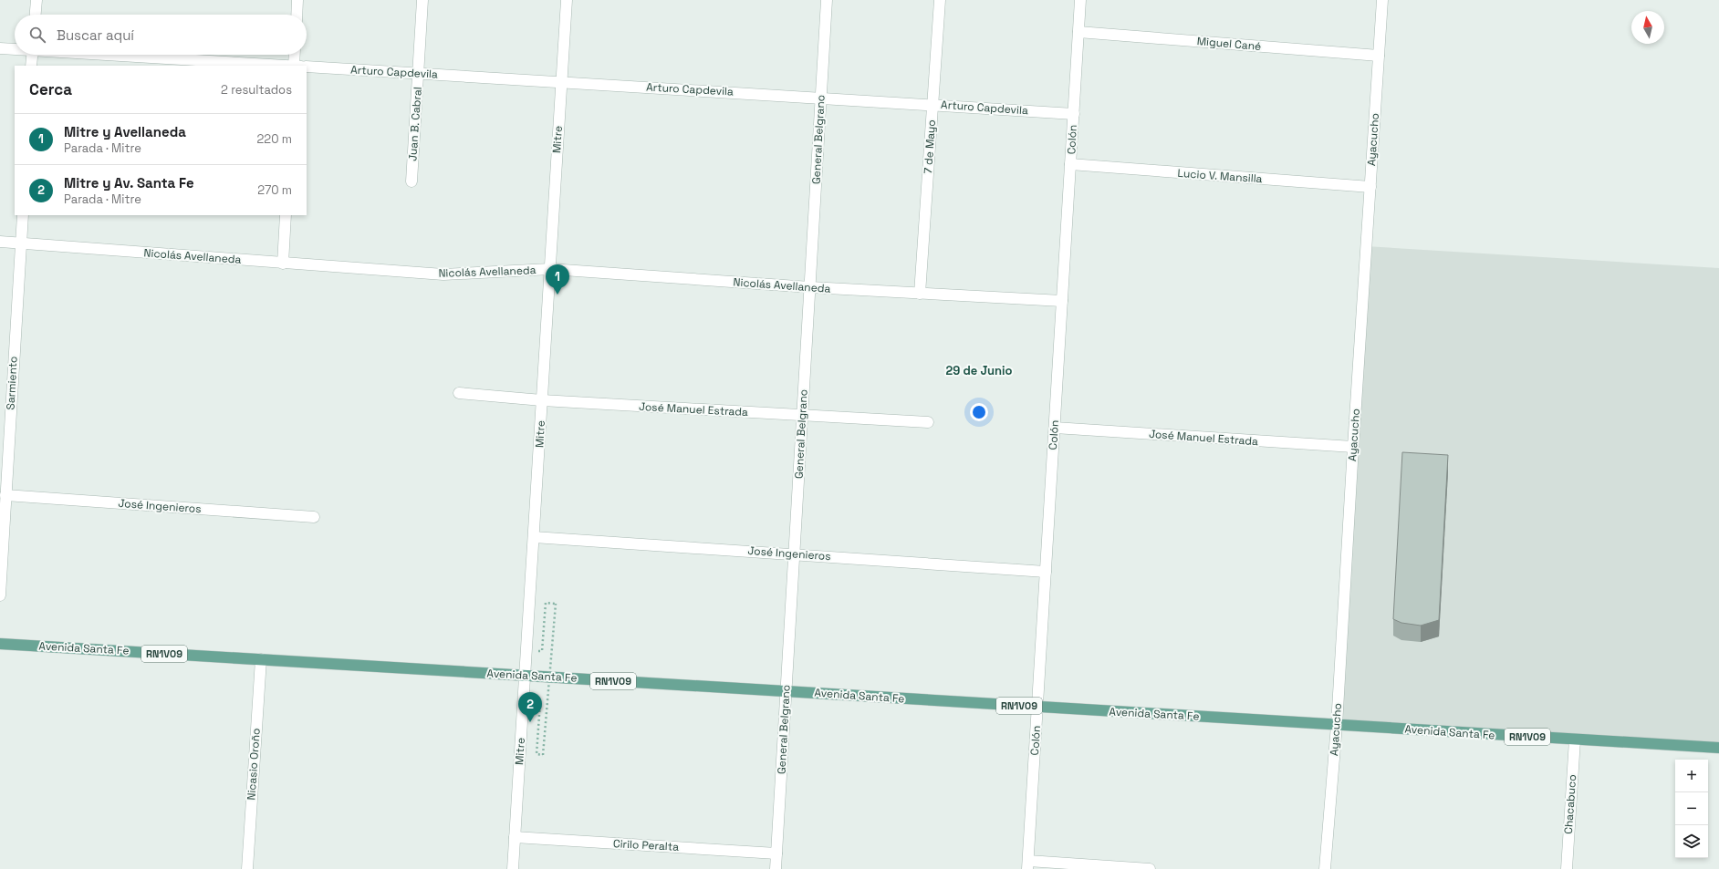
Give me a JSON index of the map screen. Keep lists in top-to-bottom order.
{
  "streets": {
    "main road": ["Avenida Santa Fe", "RN1V09"],
    "street": [
      "Miguel Cané",
      "Arturo Capdevila",
      "Juan B. Cabral",
      "Mitre",
      "General Belgrano",
      "Colón",
      "Ayacucho",
      "7 de Mayo",
      "Lucio V. Mansilla",
      "Nicolás Avellaneda",
      "Sarmiento",
      "José Manuel Estrada",
      "José Ingenieros",
      "Nicasio Oroño",
      "Chacabuco",
      "Cirilo Peralta"
    ]
  },
  "crossings": [
    ["Miguel Cané", "Colón"],
    ["Miguel Cané", "Ayacucho"],
    ["Arturo Capdevila", "Juan B. Cabral"],
    ["Arturo Capdevila", "Mitre"],
    ["Arturo Capdevila", "General Belgrano"],
    ["Arturo Capdevila", "Colón"],
    ["Arturo Capdevila", "7 de Mayo"],
    ["Mitre", "Nicolás Avellaneda"],
    ["Mitre", "José Manuel Estrada"],
    ["Mitre", "José Ingenieros"],
    ["Mitre", "Avenida Santa Fe"],
    ["Mitre", "Cirilo Peralta"],
    ["General Belgrano", "Nicolás Avellaneda"],
    ["General Belgrano", "José Manuel Estrada"],
    ["General Belgrano", "José Ingenieros"],
    ["General Belgrano", "Avenida Santa Fe"],
    ["General Belgrano", "Cirilo Peralta"],
    ["Colón", "Lucio V. Mansilla"],
    ["Colón", "Nicolás Avellaneda"],
    ["Colón", "José Manuel Estrada"],
    ["Colón", "José Ingenieros"],
    ["Colón", "Avenida Santa Fe"],
    ["Ayacucho", "Lucio V. Mansilla"],
    ["Ayacucho", "José Manuel Estrada"],
    ["Ayacucho", "Avenida Santa Fe"],
    ["7 de Mayo", "Nicolás Avellaneda"],
    ["Nicolás Avellaneda", "Sarmiento"],
    ["Sarmiento", "José Ingenieros"],
    ["Avenida Santa Fe", "Nicasio Oroño"],
    ["Avenida Santa Fe", "Chacabuco"]
  ],
  "districts": ["29 de Junio"],
  "north": "top",
  "page": {
    "search": "Buscar aquí",
    "heading": ["Cerca", "2 resultados"],
    "list": [
      {
        "mark": "1",
        "name": "Mitre y Avellaneda",
        "note": "Parada · Mitre",
        "value": "220 m"
      },
      {
        "mark": "2",
        "name": "Mitre y Av. Santa Fe",
        "note": "Parada · Mitre",
        "value": "270 m"
      }
    ],
    "pins": ["1", "2"],
    "map_buttons": ["+", "−"]
  }
}
